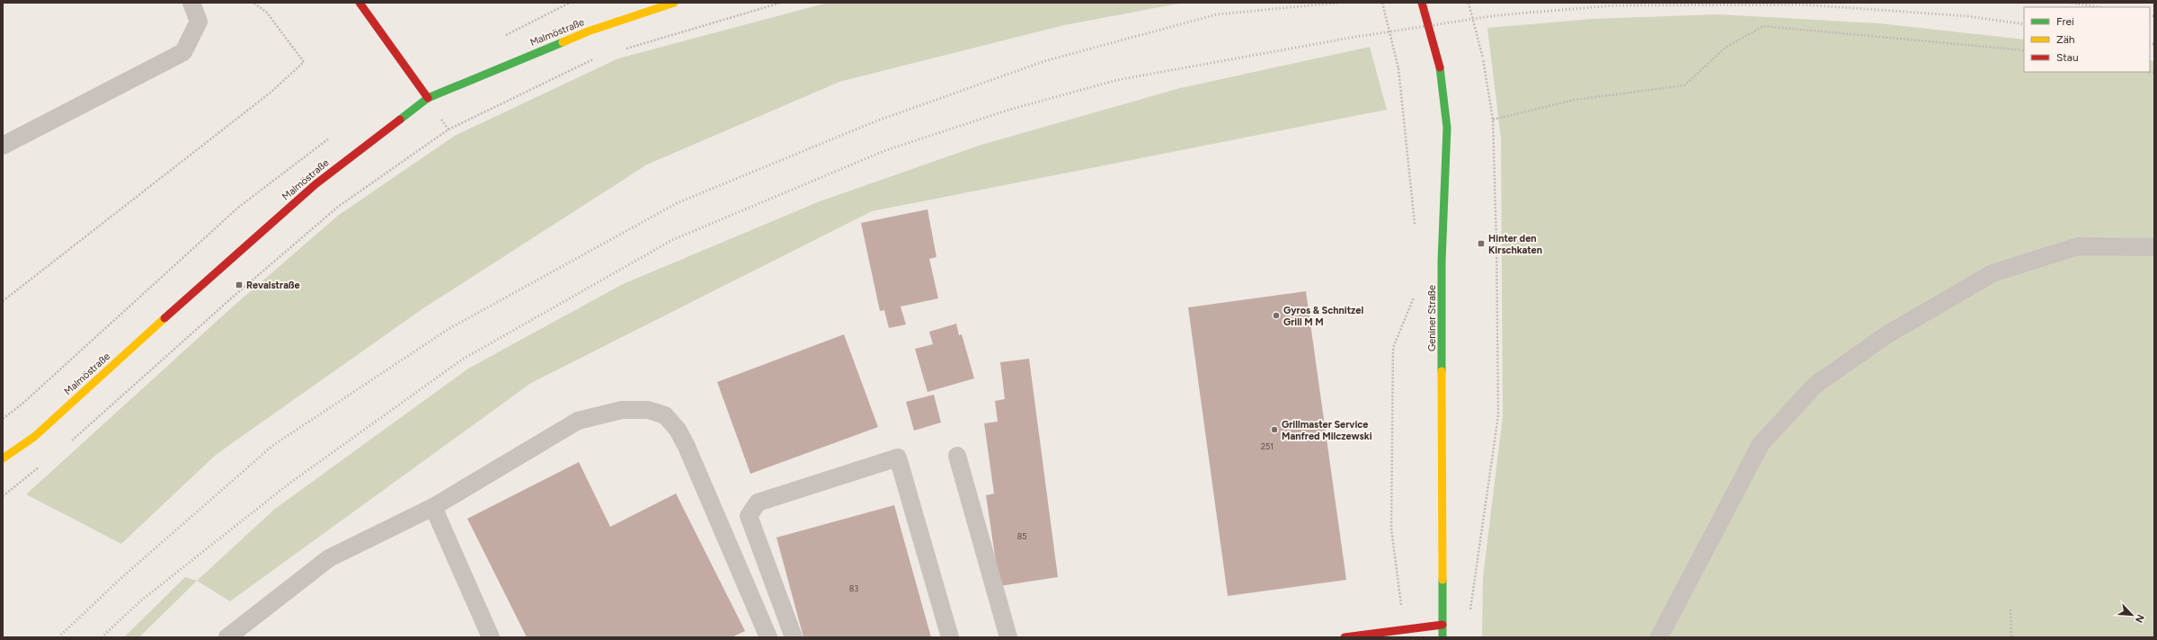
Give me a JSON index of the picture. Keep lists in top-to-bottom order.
{
  "streets": {
    "street": ["Malmöstraße", "Geniner Straße"]
  },
  "places": {
    "transit": ["Hinter den Kirschkaten", "Revalstraße"],
    "other": ["Gyros & Schnitzel Grill M M", "Grillmaster Service Manfred Milczewski"]
  },
  "house_numbers": ["251", "85", "83"],
  "legend": ["Frei", "Zäh", "Stau"],
  "north": "bottom right"
}
